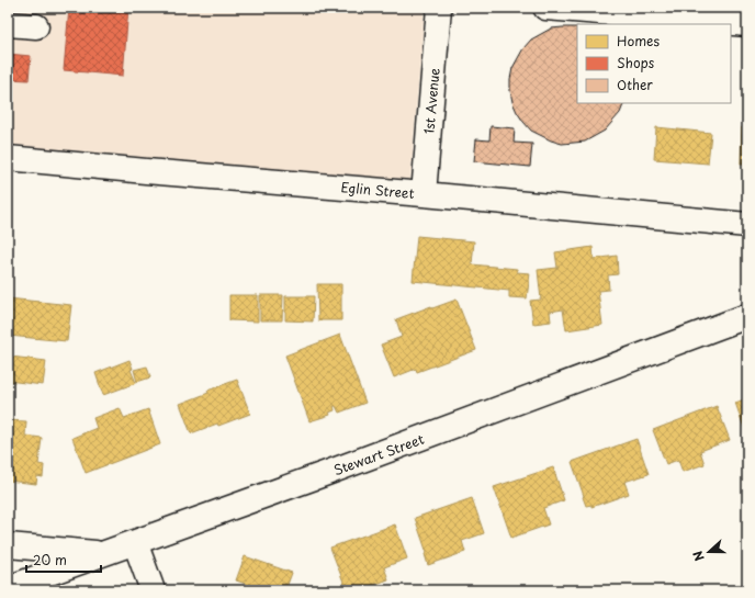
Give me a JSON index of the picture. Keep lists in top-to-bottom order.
{
  "streets": {
    "street": ["1st Avenue", "Eglin Street", "Stewart Street"]
  },
  "crossings": [
    ["1st Avenue", "Eglin Street"]
  ],
  "legend": ["Homes", "Shops", "Other"],
  "scale_bar": "20 m",
  "north": "left"
}
